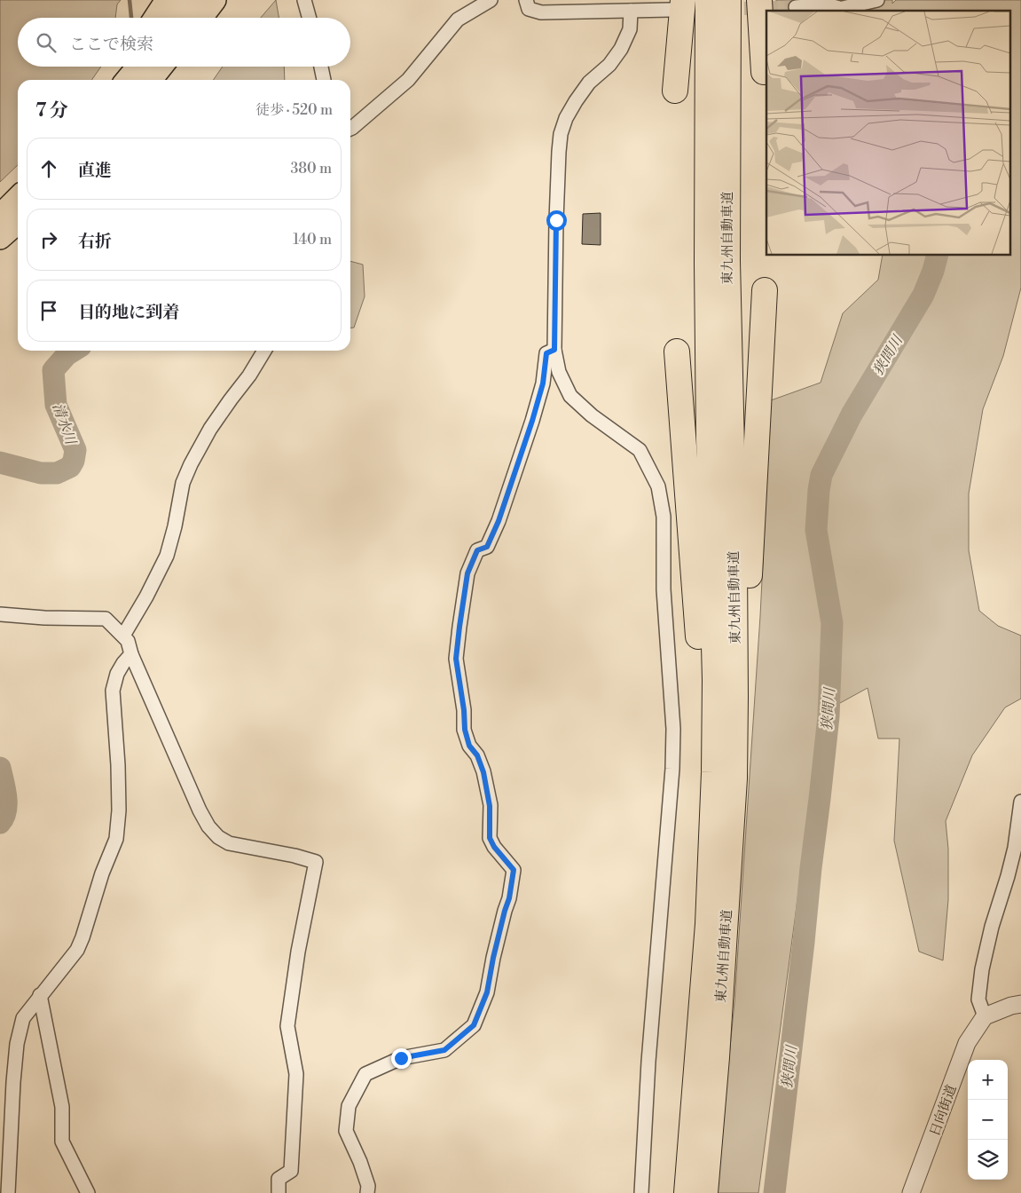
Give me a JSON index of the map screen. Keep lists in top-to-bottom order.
{
  "streets": {
    "highway": ["東九州自動車道"],
    "street": ["日向街道"]
  },
  "water": ["狭間川", "清水川"],
  "page": {
    "search": "ここで検索",
    "heading": ["7 分", "徒歩 · 520 m"],
    "list": [
      ["直進", "380 m"],
      ["右折", "140 m"],
      "目的地に到着"
    ],
    "map_buttons": ["+", "−"]
  }
}
